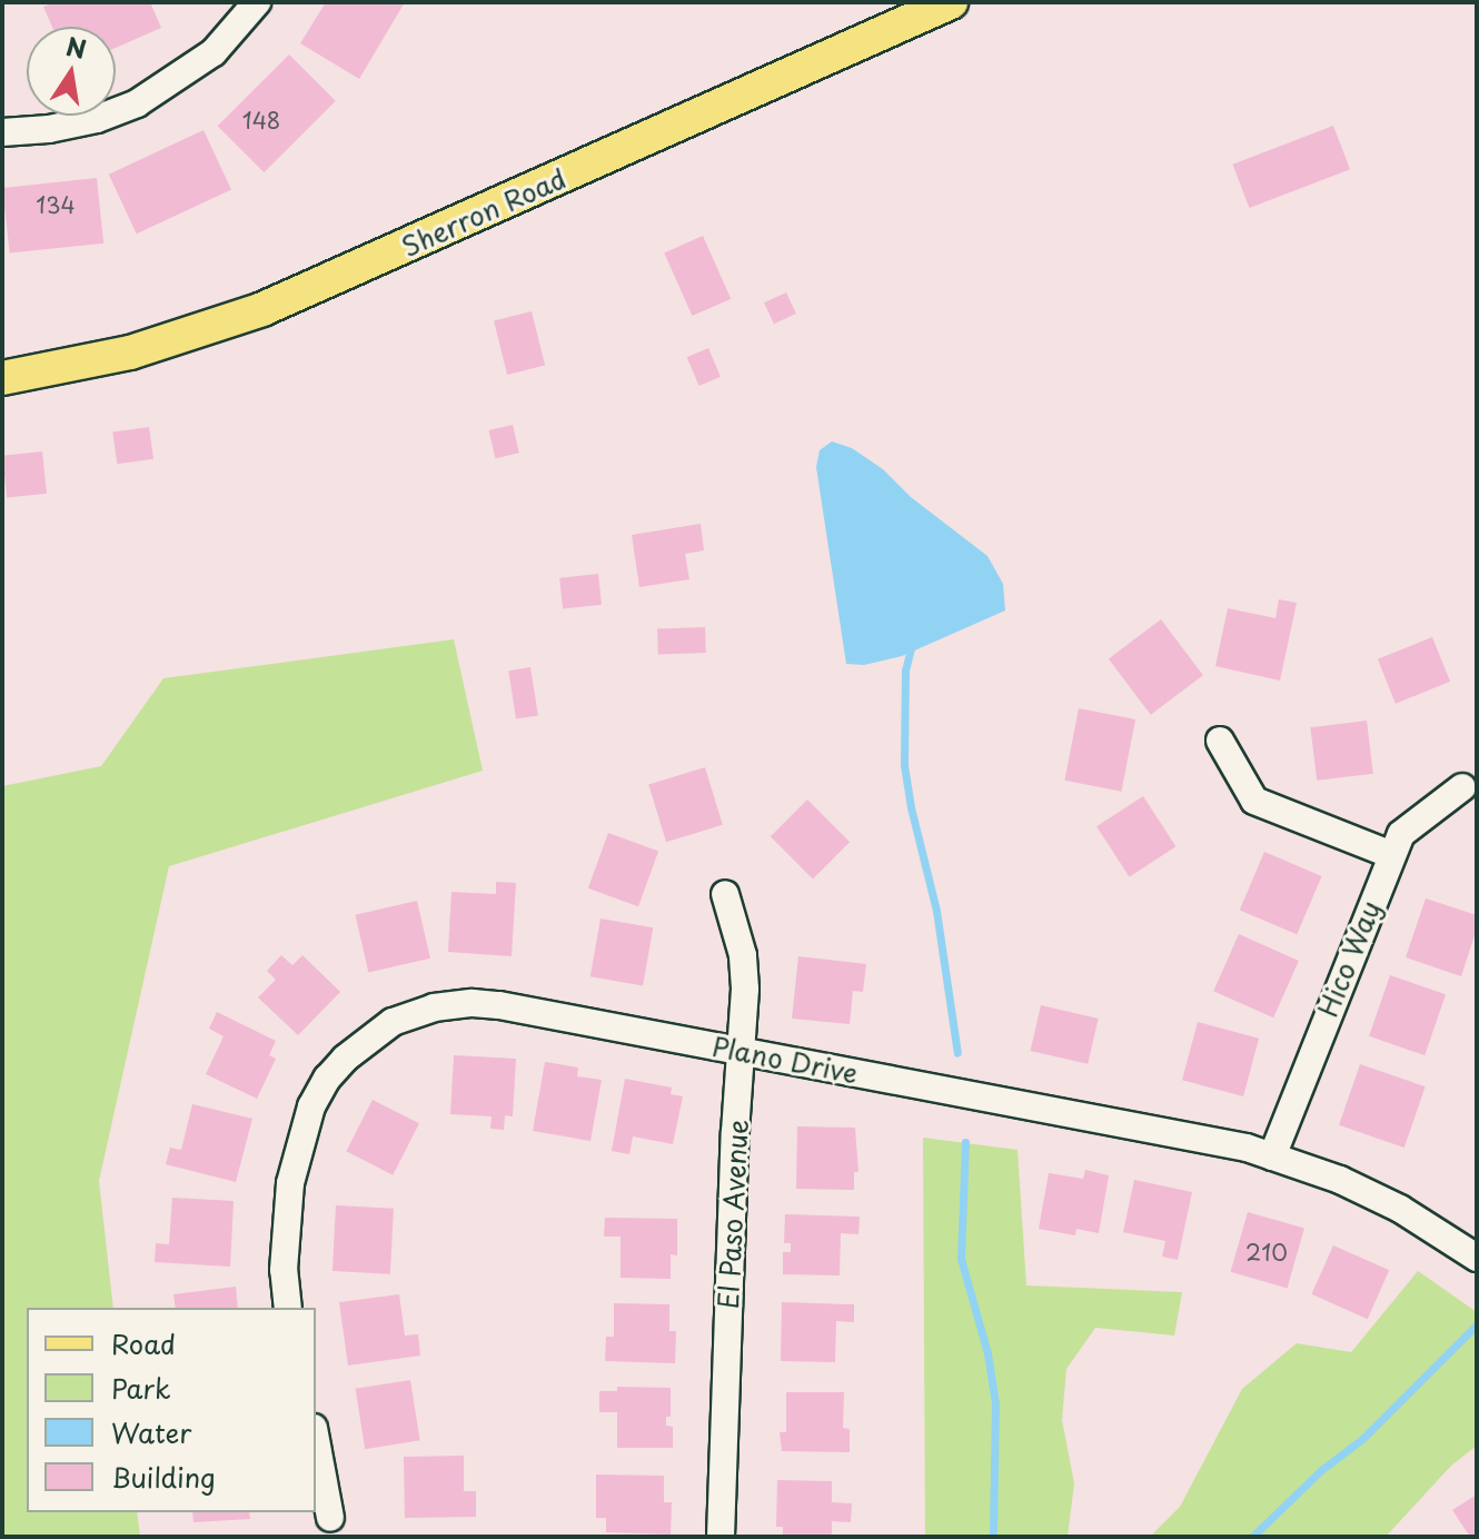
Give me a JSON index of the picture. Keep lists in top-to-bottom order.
{
  "streets": {
    "main road": ["Sherron Road"],
    "street": ["Hico Way", "Plano Drive", "El Paso Avenue"]
  },
  "crossings": [
    ["Hico Way", "Plano Drive"],
    ["Plano Drive", "El Paso Avenue"]
  ],
  "house_numbers": ["148", "134", "210"],
  "legend": [
    "Road",
    "Park",
    "Water",
    "Building"
  ],
  "north": "top"
}
